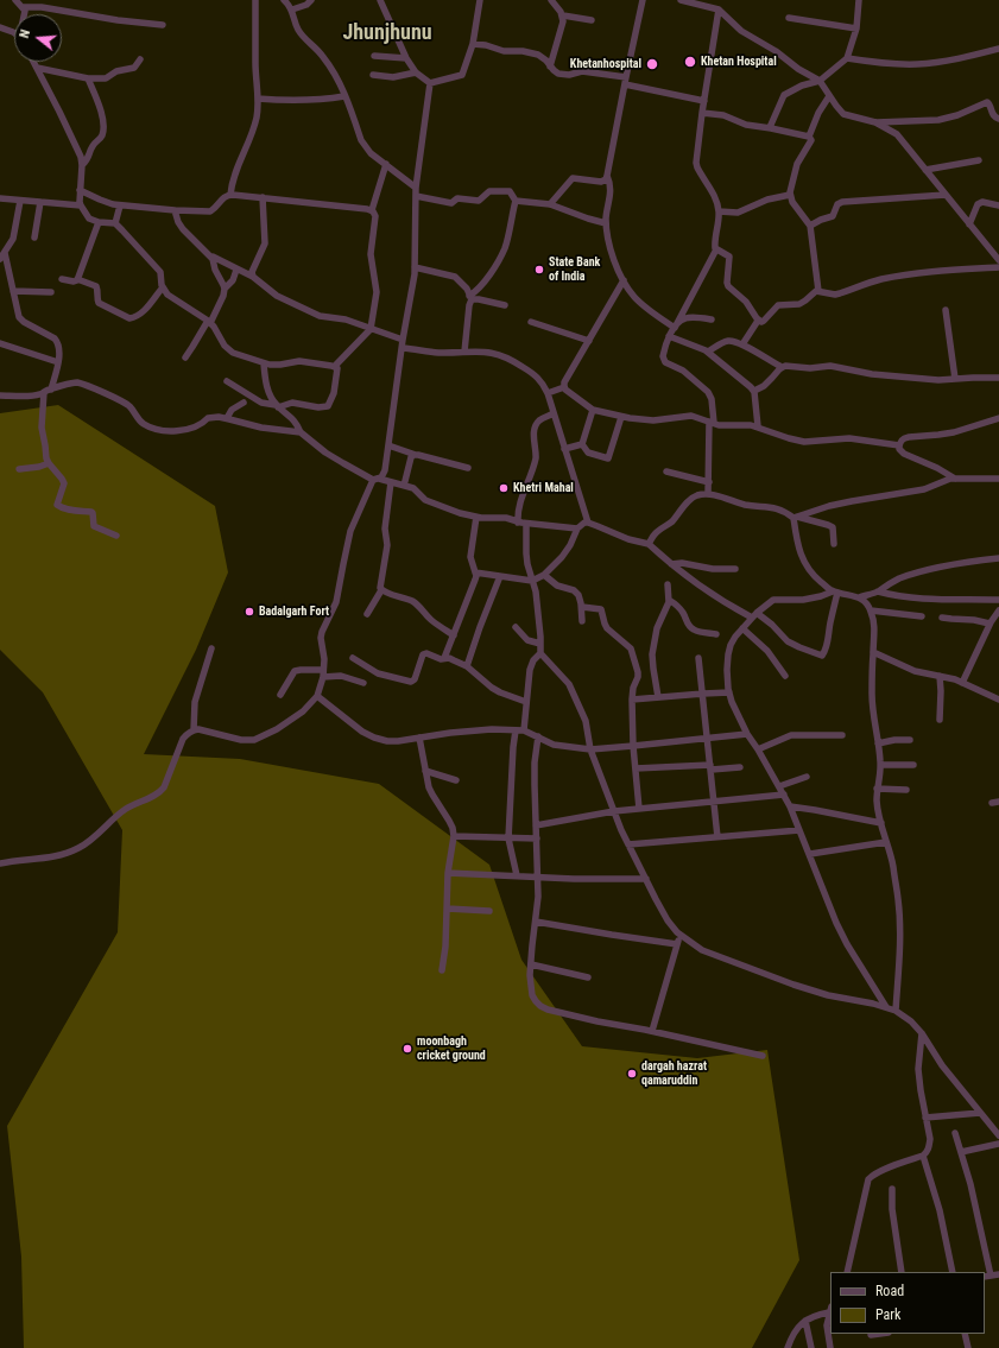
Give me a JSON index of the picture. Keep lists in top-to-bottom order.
{
  "districts": ["Jhunjhunu"],
  "places": [
    "Khetan Hospital",
    "Khetanhospital",
    "State Bank of India",
    "Khetri Mahal",
    "Badalgarh Fort",
    "moonbagh cricket ground",
    "dargah hazrat qamaruddin"
  ],
  "legend": ["Road", "Park"],
  "north": "left"
}
